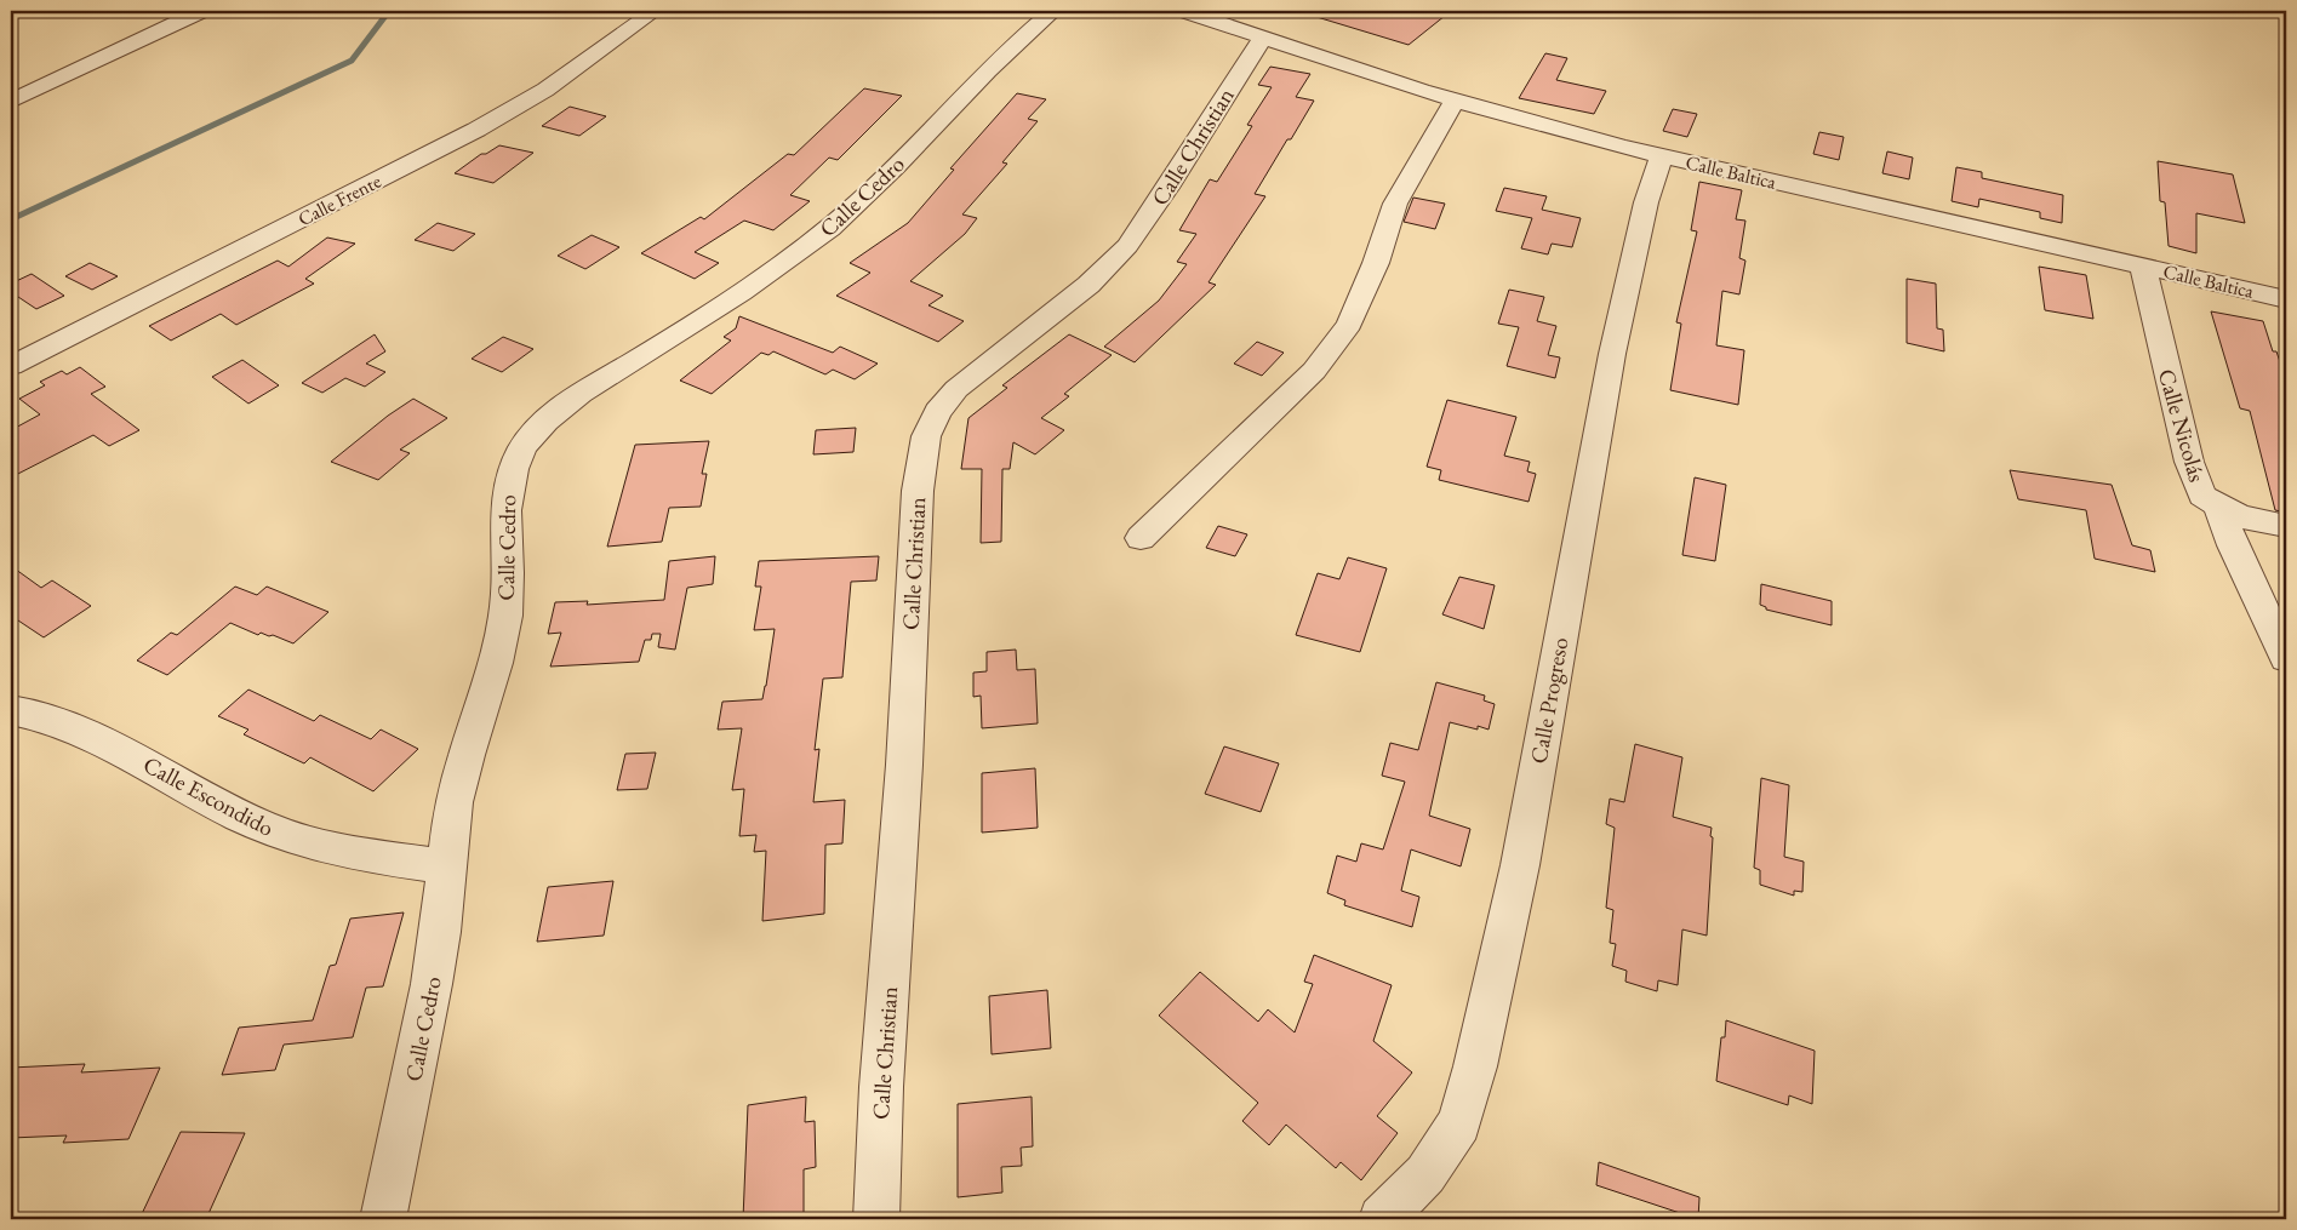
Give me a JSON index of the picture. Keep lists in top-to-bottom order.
{
  "streets": {
    "street": [
      "Calle Christian",
      "Calle Baltica",
      "Calle Cedro",
      "Calle Frente",
      "Calle Nicolás",
      "Calle Progreso",
      "Calle Escondido"
    ]
  },
  "crossings": [
    ["Calle Christian", "Calle Baltica"],
    ["Calle Baltica", "Calle Nicolás"],
    ["Calle Baltica", "Calle Progreso"],
    ["Calle Cedro", "Calle Escondido"]
  ]
}
